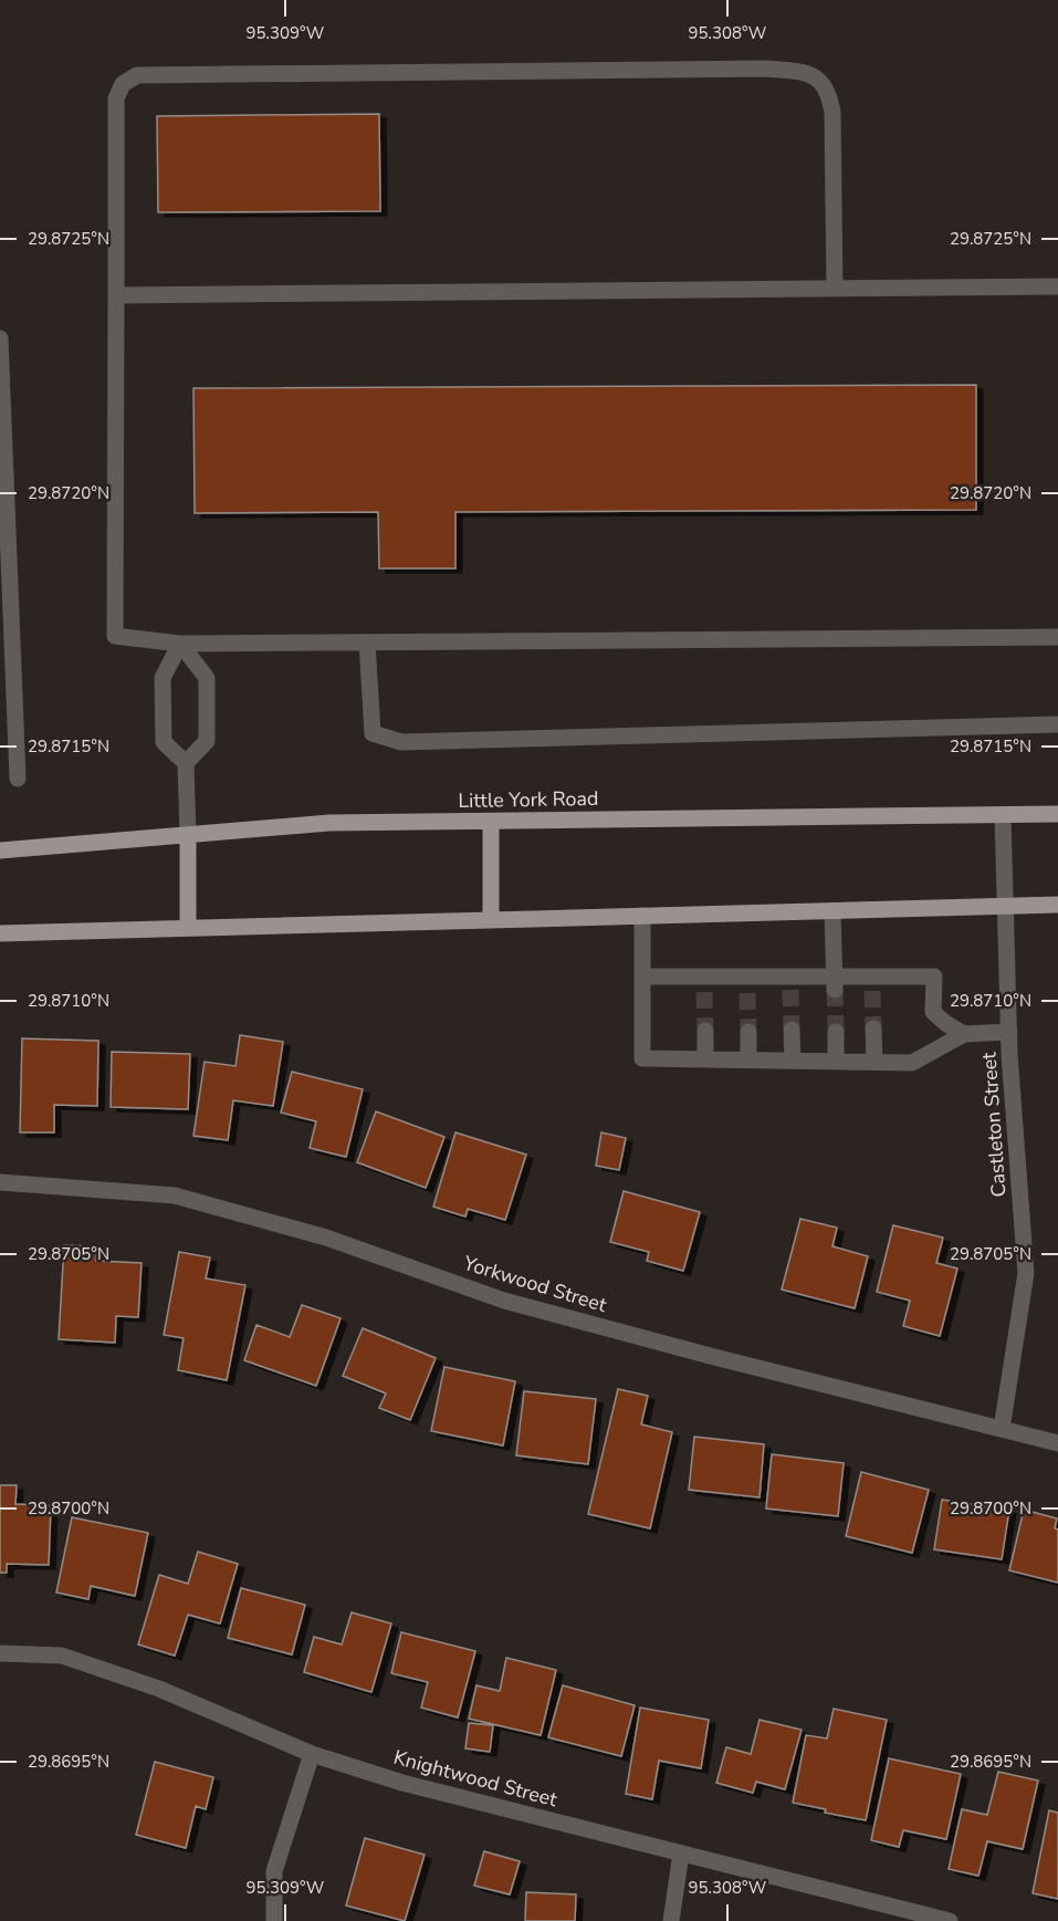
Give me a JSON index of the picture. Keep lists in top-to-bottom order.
{
  "streets": {
    "main road": ["Little York Road"],
    "street": ["Castleton Street", "Yorkwood Street", "Knightwood Street"]
  },
  "crossings": [
    ["Little York Road", "Castleton Street"],
    ["Castleton Street", "Yorkwood Street"]
  ],
  "coordinates": [
    "95.309°W",
    "95.308°W",
    "29.8725°N",
    "29.8720°N",
    "29.8715°N",
    "29.8710°N",
    "29.8705°N",
    "29.8700°N",
    "29.8695°N"
  ]
}
